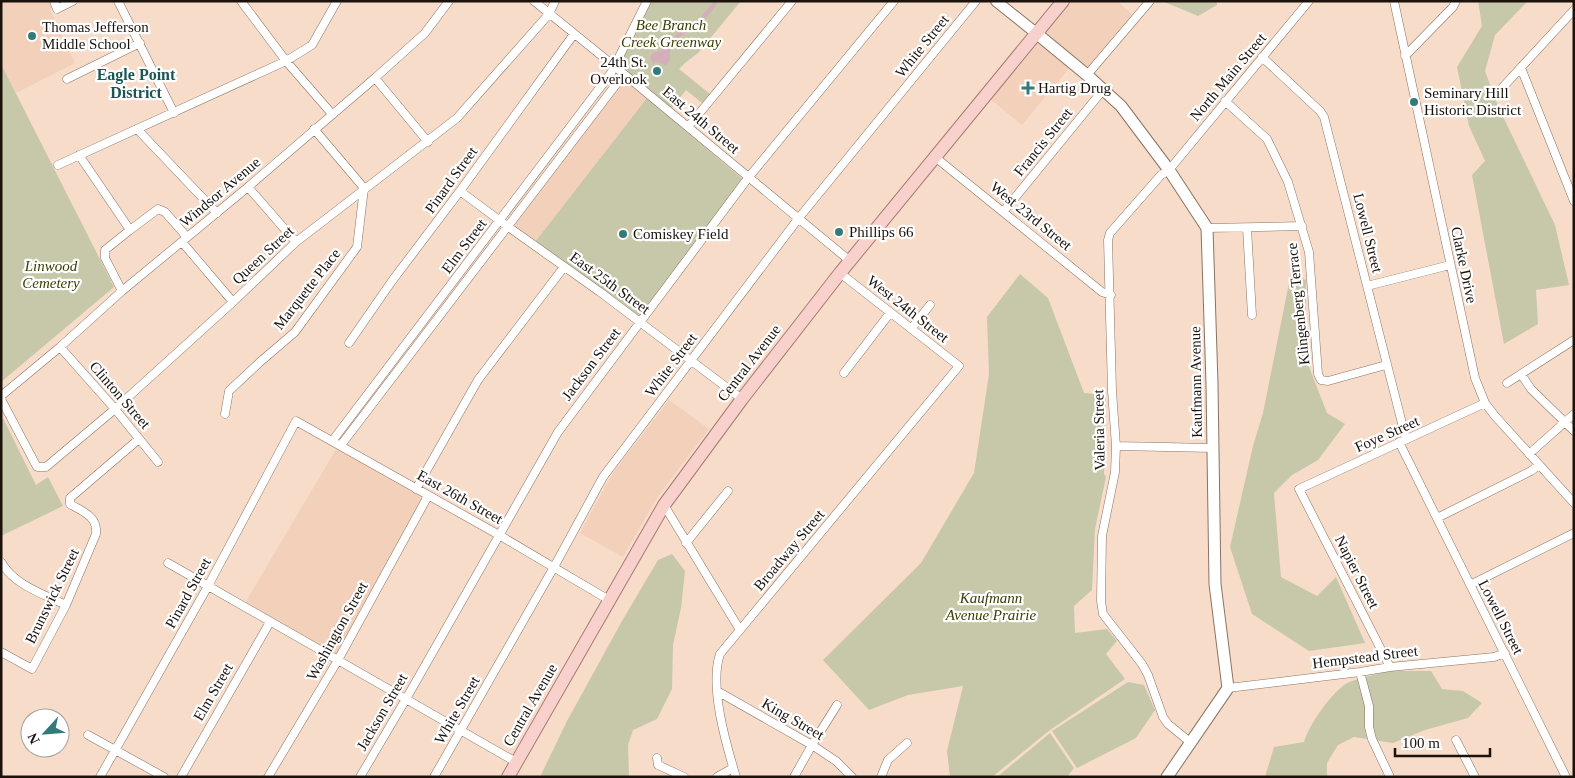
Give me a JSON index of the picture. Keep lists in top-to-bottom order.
{
  "streets": {
    "main road": ["Central Avenue", "Kaufmann Avenue"],
    "street": [
      "White Street",
      "North Main Street",
      "East 24th Street",
      "Francis Street",
      "Pinard Street",
      "Windsor Avenue",
      "West 23rd Street",
      "Lowell Street",
      "Elm Street",
      "Queen Street",
      "Clarke Drive",
      "East 25th Street",
      "Marquette Place",
      "Klingenberg Terrace",
      "West 24th Street",
      "Jackson Street",
      "Clinton Street",
      "Valeria Street",
      "Foye Street",
      "East 26th Street",
      "Broadway Street",
      "Napier Street",
      "Brunswick Street",
      "Washington Street",
      "Hempstead Street",
      "King Street"
    ]
  },
  "crossings": [
    ["White Street", "East 24th Street"],
    ["White Street", "East 25th Street"],
    ["White Street", "East 26th Street"],
    ["North Main Street", "Lowell Street"],
    ["North Main Street", "Klingenberg Terrace"],
    ["North Main Street", "Valeria Street"],
    ["East 24th Street", "Pinard Street"],
    ["East 24th Street", "Elm Street"],
    ["East 24th Street", "Queen Street"],
    ["East 24th Street", "Central Avenue"],
    ["East 24th Street", "Jackson Street"],
    ["Francis Street", "West 23rd Street"],
    ["Pinard Street", "East 25th Street"],
    ["Pinard Street", "East 26th Street"],
    ["Windsor Avenue", "Queen Street"],
    ["Windsor Avenue", "Clinton Street"],
    ["West 23rd Street", "Central Avenue"],
    ["West 23rd Street", "Valeria Street"],
    ["Lowell Street", "Klingenberg Terrace"],
    ["Lowell Street", "Foye Street"],
    ["Lowell Street", "Hempstead Street"],
    ["Elm Street", "East 25th Street"],
    ["Elm Street", "East 26th Street"],
    ["Queen Street", "Marquette Place"],
    ["Queen Street", "Clinton Street"],
    ["Clarke Drive", "Foye Street"],
    ["East 25th Street", "Central Avenue"],
    ["East 25th Street", "Jackson Street"],
    ["West 24th Street", "Central Avenue"],
    ["West 24th Street", "Broadway Street"],
    ["Central Avenue", "East 26th Street"],
    ["Jackson Street", "East 26th Street"],
    ["Kaufmann Avenue", "Hempstead Street"],
    ["Clinton Street", "Brunswick Street"],
    ["Foye Street", "Napier Street"],
    ["East 26th Street", "Washington Street"],
    ["Broadway Street", "King Street"],
    ["Napier Street", "Hempstead Street"]
  ],
  "districts": ["Eagle Point District"],
  "parks": ["Bee Branch Creek Greenway", "Linwood Cemetery", "Kaufmann Avenue Prairie"],
  "places": {
    "other": [
      "Thomas Jefferson Middle School",
      "24th St. Overlook",
      "Seminary Hill Historic District",
      "Phillips 66",
      "Comiskey Field"
    ],
    "health": ["Hartig Drug"]
  },
  "scale_bar": "100 m",
  "north": "bottom left"
}
